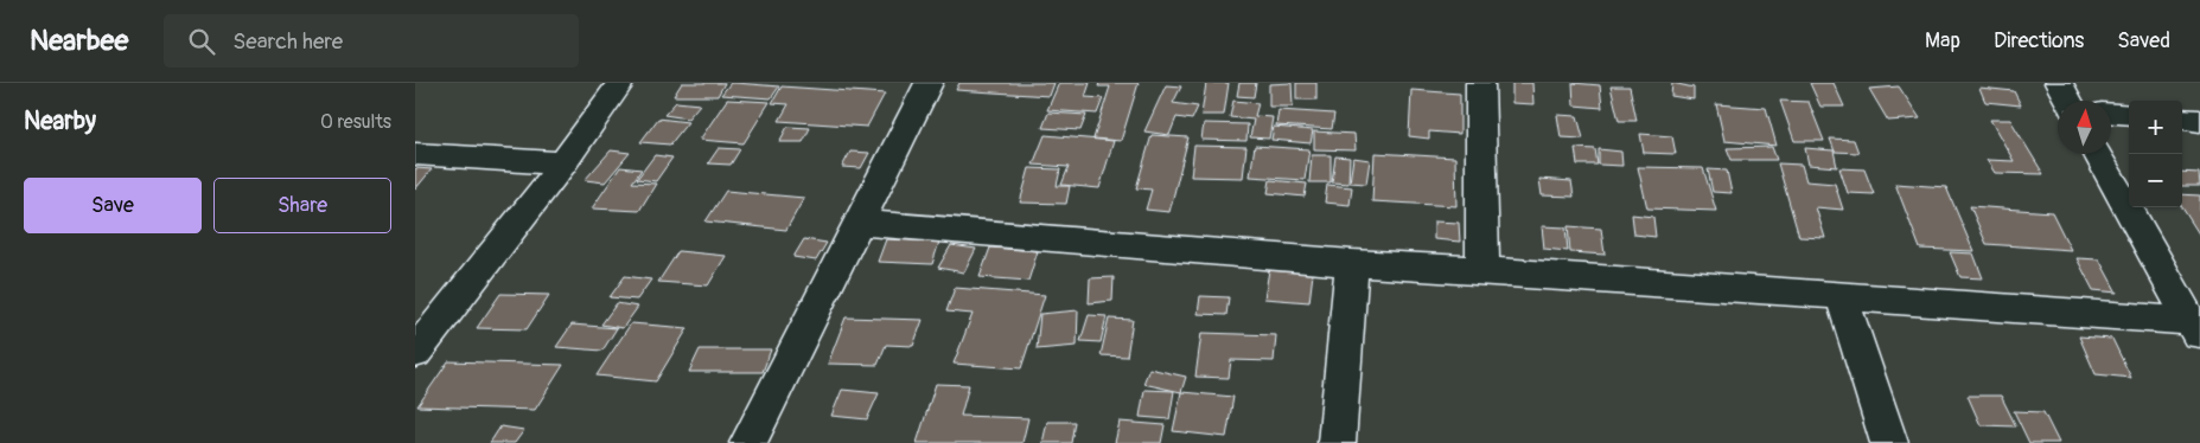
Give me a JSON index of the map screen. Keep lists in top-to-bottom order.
{
  "north": "top",
  "page": {
    "header": "Nearbee",
    "search": "Search here",
    "nav": ["Map", "Directions", "Saved"],
    "heading": ["Nearby", "0 results"],
    "map_buttons": ["+", "−"],
    "buttons": ["Save", "Share"]
  }
}
